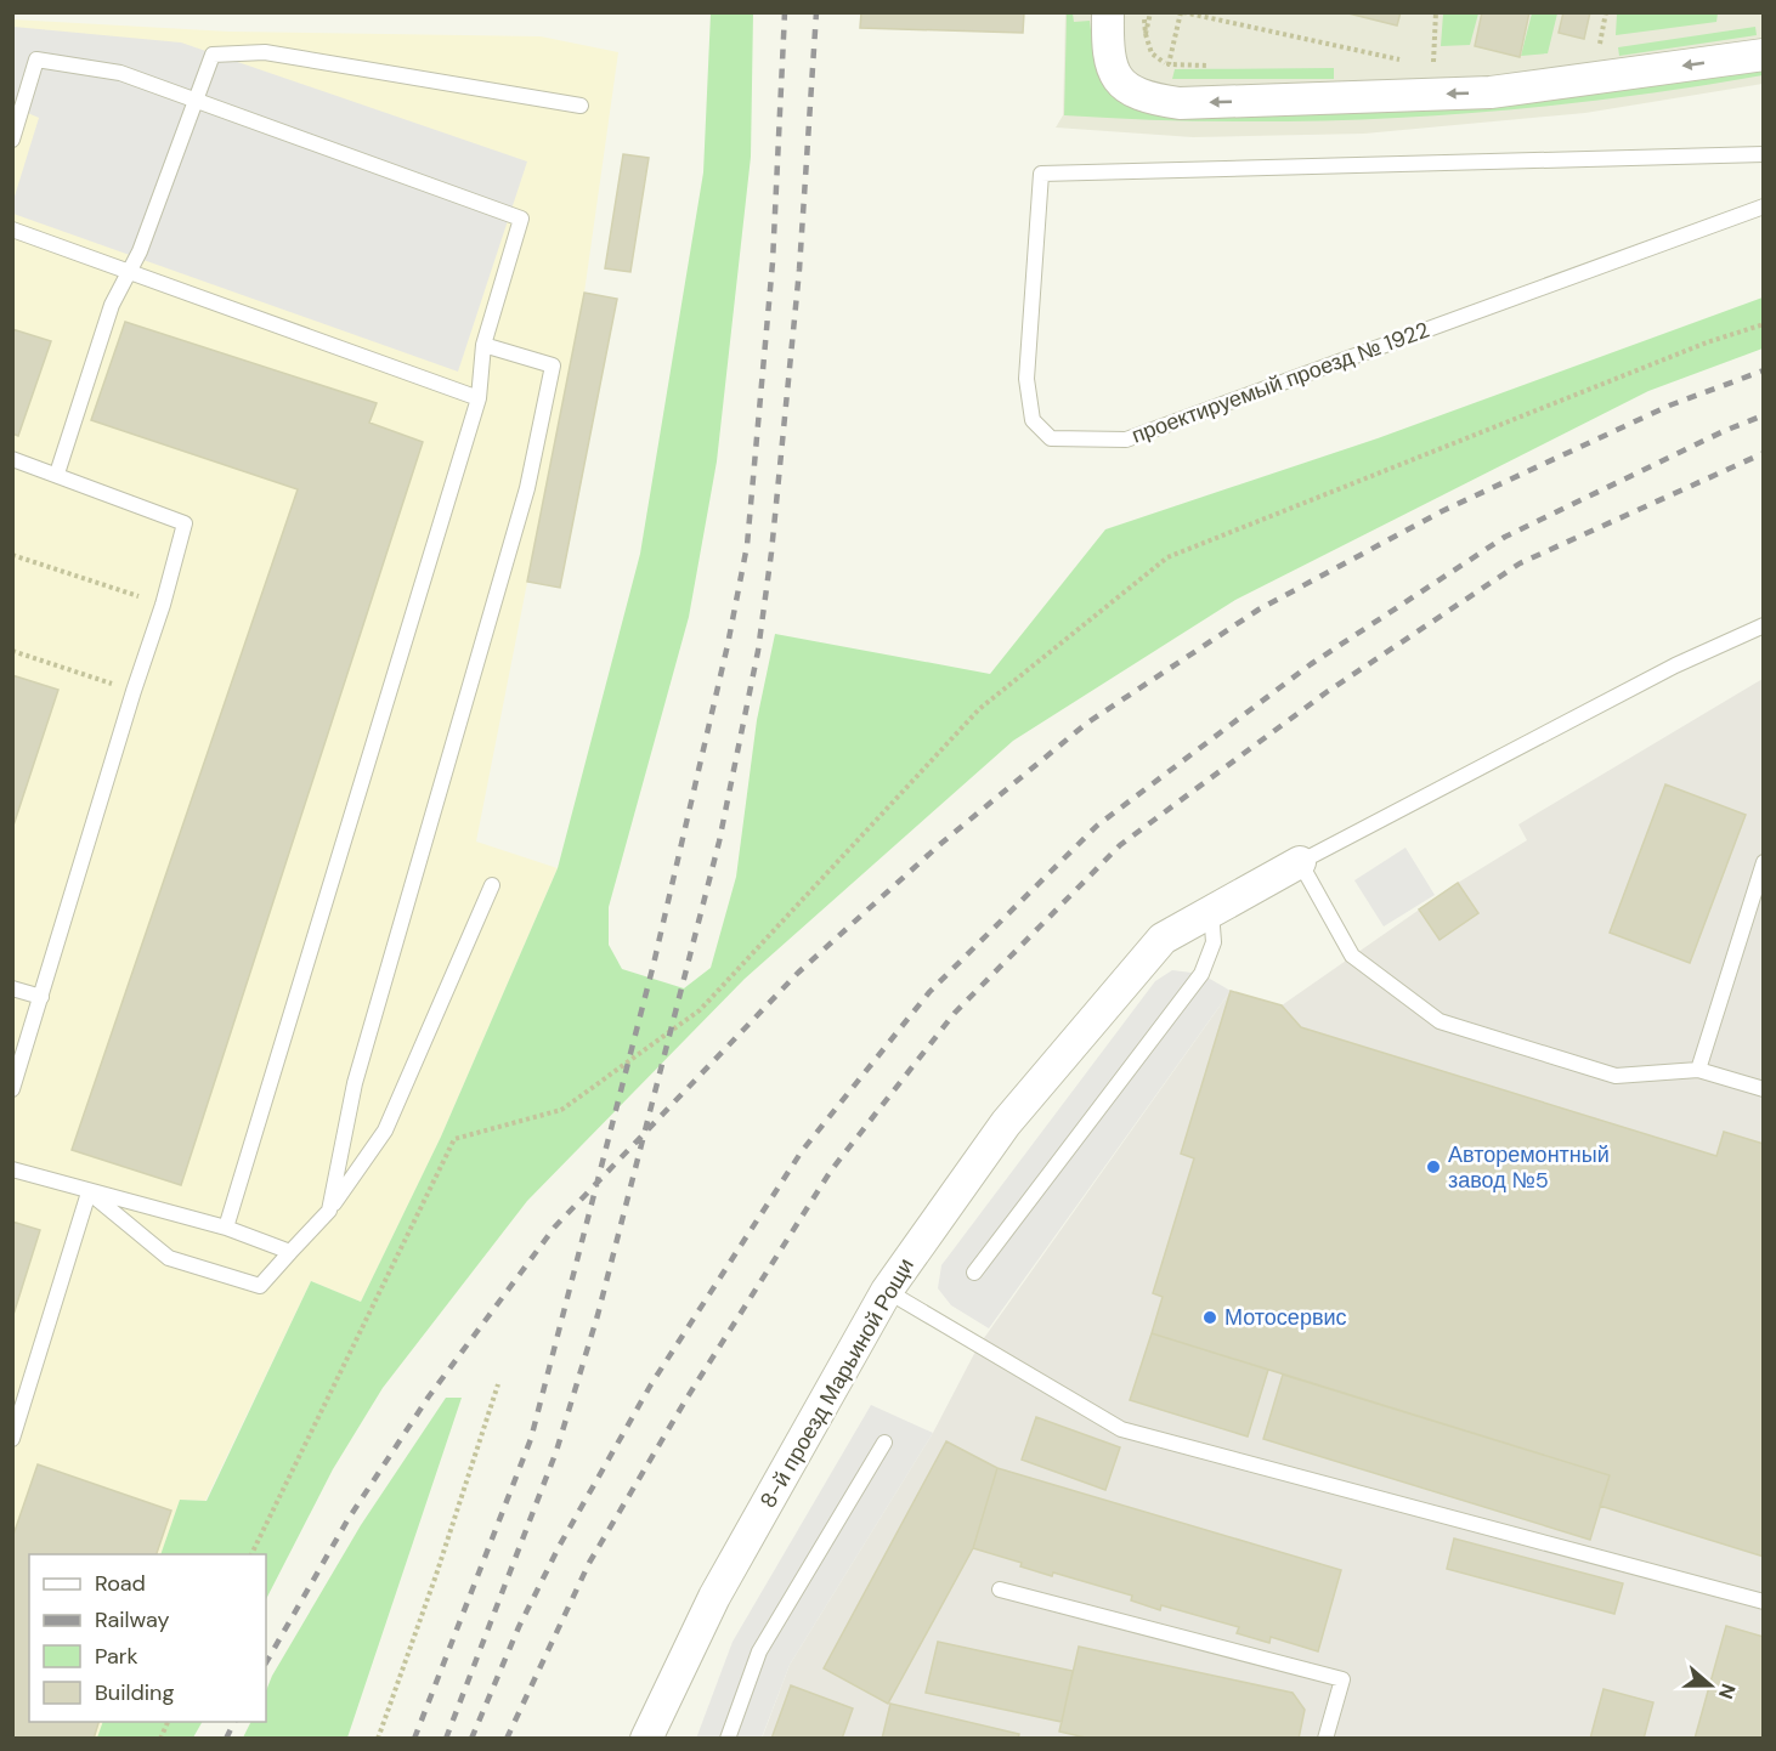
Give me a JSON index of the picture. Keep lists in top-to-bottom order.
{
  "streets": {
    "street": ["8-й проезд Марьиной Рощи"],
    "lane": ["проектируемый проезд № 1922"]
  },
  "places": ["Авторемонтный завод №5", "Мотосервис"],
  "legend": [
    "Road",
    "Railway",
    "Park",
    "Building"
  ],
  "north": "right"
}
